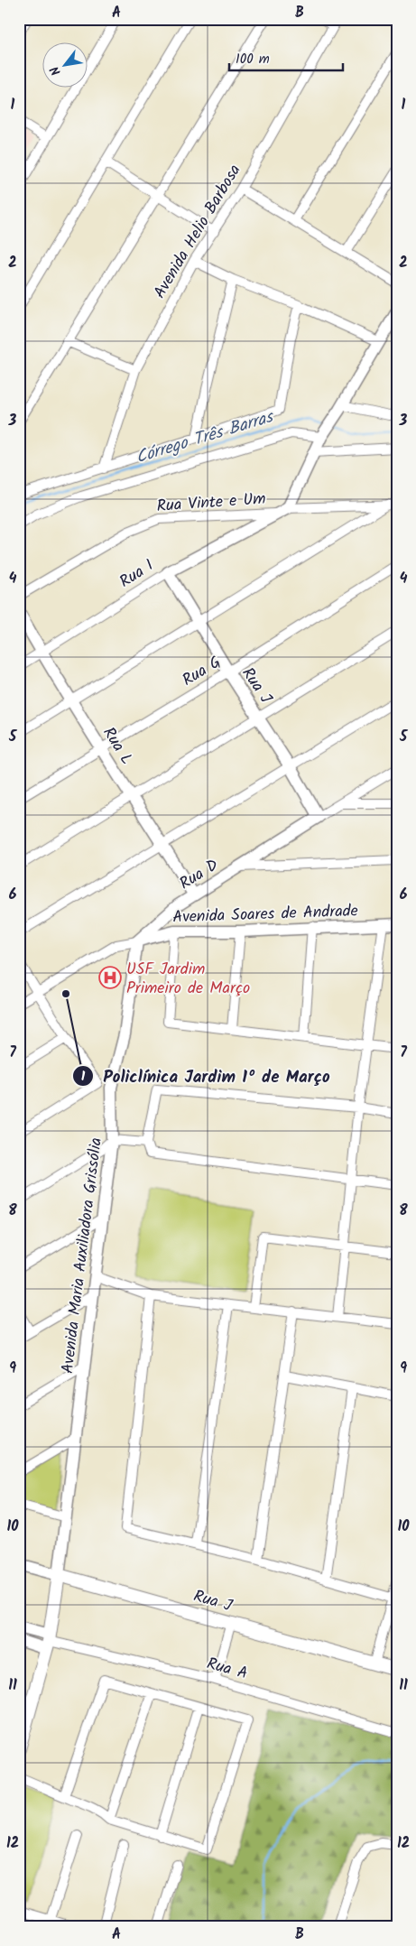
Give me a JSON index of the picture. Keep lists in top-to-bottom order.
{
  "streets": {
    "main road": ["Rua J"],
    "street": [
      "Avenida Helio Barbosa",
      "Rua Vinte e Um",
      "Rua I",
      "Rua G",
      "Rua L",
      "Rua D",
      "Avenida Soares de Andrade",
      "Avenida Maria Auxiliadora Grissólia",
      "Rua A"
    ]
  },
  "crossings": [
    ["Rua Vinte e Um", "Rua I"],
    ["Rua I", "Rua J"],
    ["Rua I", "Rua L"],
    ["Rua G", "Rua J"],
    ["Rua G", "Rua L"],
    ["Rua J", "Rua D"],
    ["Rua J", "Avenida Maria Auxiliadora Grissólia"],
    ["Rua L", "Rua D"],
    ["Rua D", "Avenida Soares de Andrade"],
    ["Rua D", "Avenida Maria Auxiliadora Grissólia"],
    ["Avenida Soares de Andrade", "Avenida Maria Auxiliadora Grissólia"]
  ],
  "water": ["Córrego Três Barras"],
  "places": {
    "hospital": ["USF Jardim Primeiro de Março"],
    "other": ["Policlínica Jardim 1º de Março"]
  },
  "scale_bar": "100 m",
  "north": "bottom left",
  "grid": {
    "columns": ["A", "B"],
    "rows": [
      "1",
      "2",
      "3",
      "4",
      "5",
      "6",
      "7",
      "8",
      "9",
      "10",
      "11",
      "12"
    ]
  }
}
